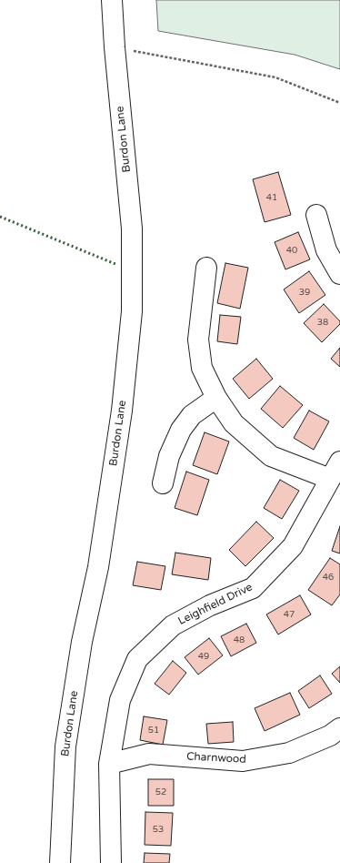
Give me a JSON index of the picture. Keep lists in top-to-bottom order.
{
  "streets": {
    "street": ["Burdon Lane", "Leighfield Drive", "Charnwood"]
  },
  "crossings": [
    ["Leighfield Drive", "Charnwood"]
  ],
  "house_numbers": [
    "41",
    "40",
    "39",
    "38",
    "46",
    "47",
    "48",
    "49",
    "51",
    "52",
    "53"
  ]
}
